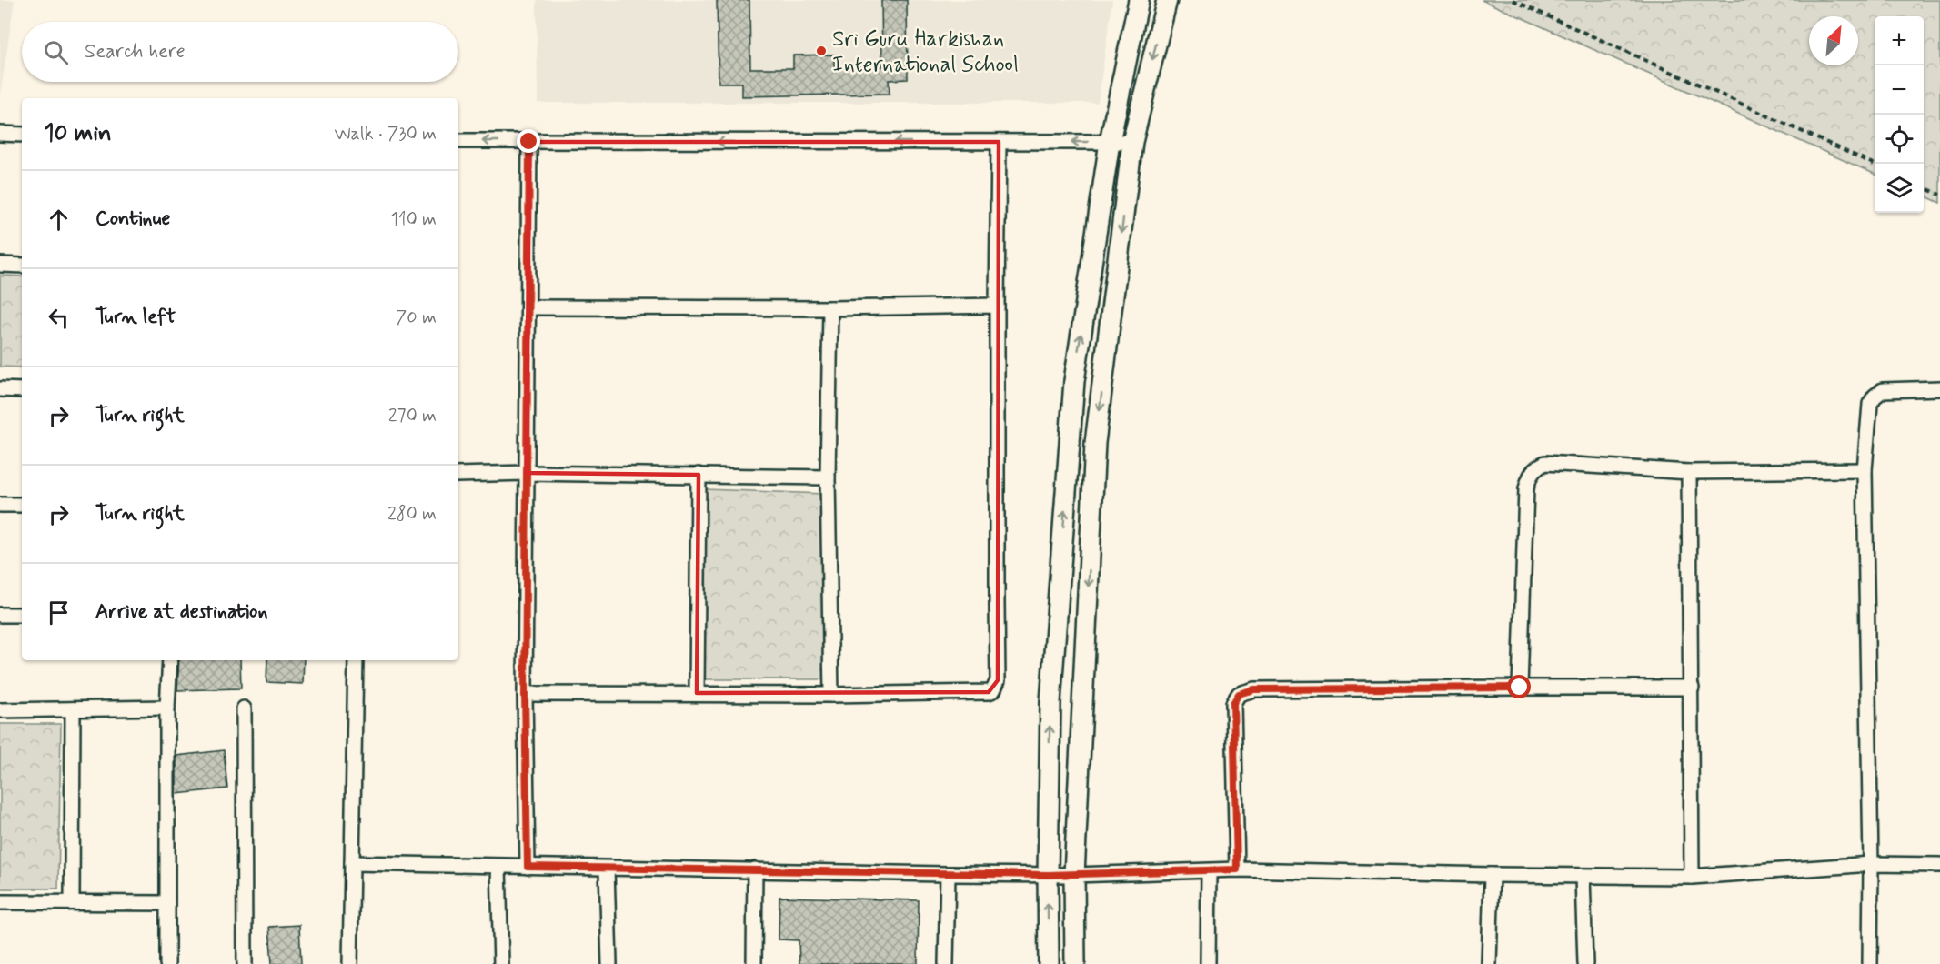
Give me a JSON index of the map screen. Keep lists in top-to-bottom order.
{
  "places": ["Sri Guru Harkishan International School"],
  "north": "top right",
  "page": {
    "map_buttons": ["+", "−"],
    "search": "Search here",
    "heading": ["10 min", "Walk · 730 m"],
    "list": [
      ["Continue", "110 m"],
      ["Turn left", "70 m"],
      ["Turn right", "270 m"],
      ["Turn right", "280 m"],
      "Arrive at destination"
    ]
  }
}
